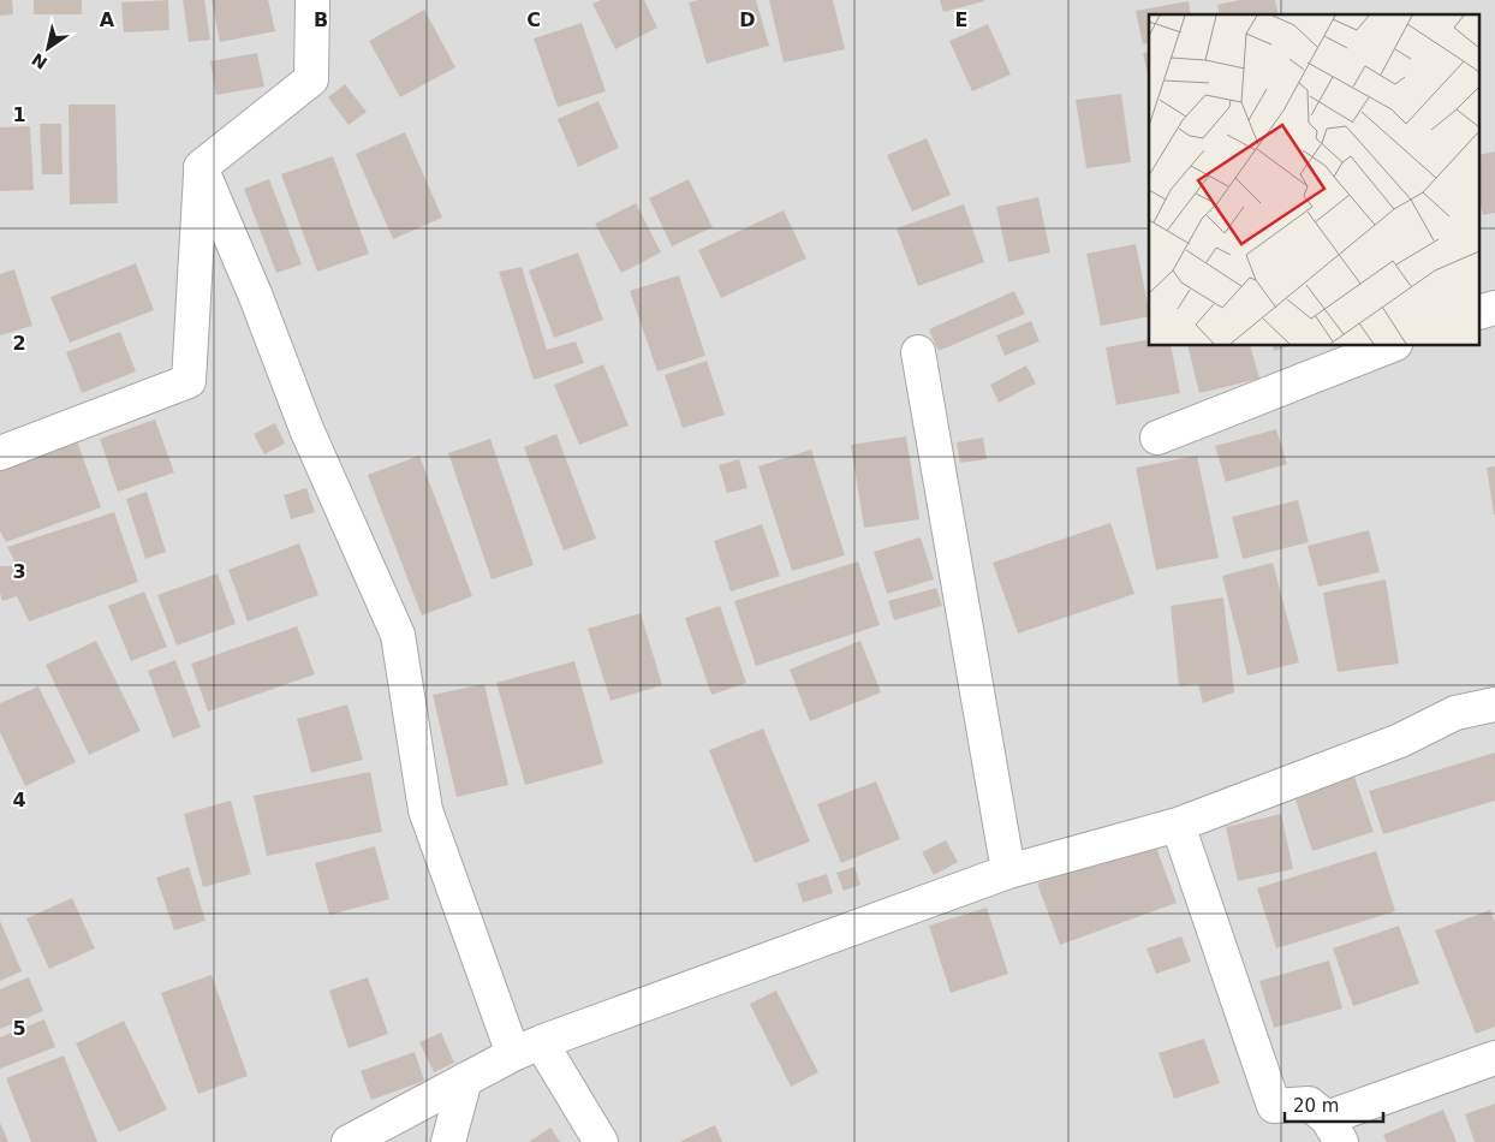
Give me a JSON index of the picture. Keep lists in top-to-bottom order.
{
  "scale_bar": "20 m",
  "north": "bottom left",
  "grid": {
    "columns": [
      "A",
      "B",
      "C",
      "D",
      "E"
    ],
    "rows": [
      "1",
      "2",
      "3",
      "4",
      "5"
    ]
  }
}
